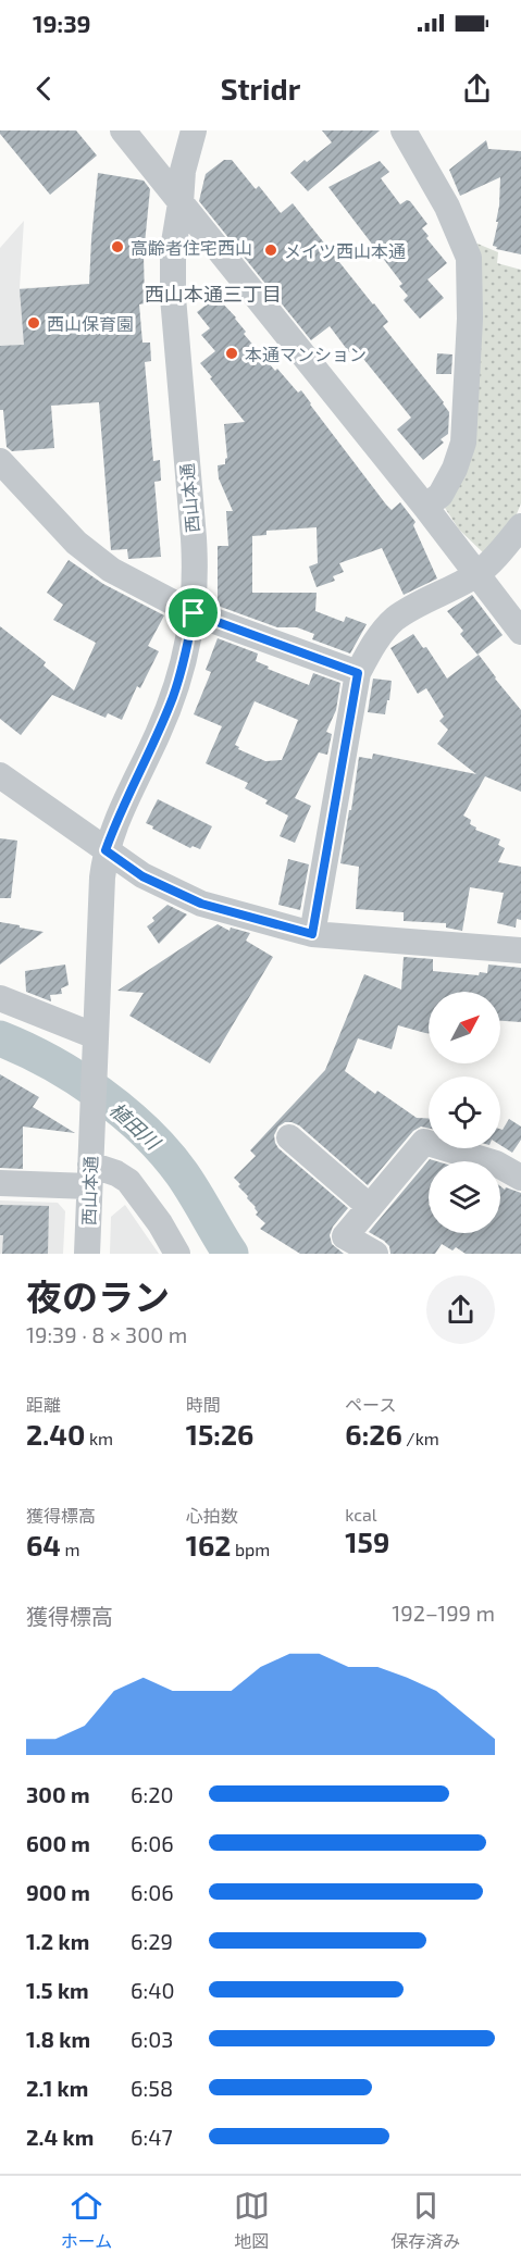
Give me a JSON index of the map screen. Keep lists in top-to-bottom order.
{
  "streets": {
    "street": ["西山本通"]
  },
  "districts": ["西山本通三丁目"],
  "water": ["植田川"],
  "places": [
    "高齢者住宅西山",
    "メイツ西山本通",
    "西山保育園",
    "本通マンション"
  ],
  "north": "top right",
  "page": {
    "status": "19:39",
    "header": "Stridr",
    "heading": ["夜のラン", "19:39 · 8 × 300 m"],
    "stats": [
      ["距離", "2.40 km"],
      ["時間", "15:26"],
      ["ペース", "6:26 /km"],
      ["獲得標高", "64 m"],
      ["心拍数", "162 bpm"],
      ["kcal", "159"]
    ],
    "chart": ["獲得標高", "192–199 m"],
    "list": [
      {
        "name": "300 m",
        "note": "6:20"
      },
      {
        "name": "600 m",
        "note": "6:06"
      },
      {
        "name": "900 m",
        "note": "6:06"
      },
      {
        "name": "1.2 km",
        "note": "6:29"
      },
      {
        "name": "1.5 km",
        "note": "6:40"
      },
      {
        "name": "1.8 km",
        "note": "6:03"
      },
      {
        "name": "2.1 km",
        "note": "6:58"
      },
      {
        "name": "2.4 km",
        "note": "6:47"
      }
    ],
    "tabs": ["ホーム", "地図", "保存済み"]
  }
}
